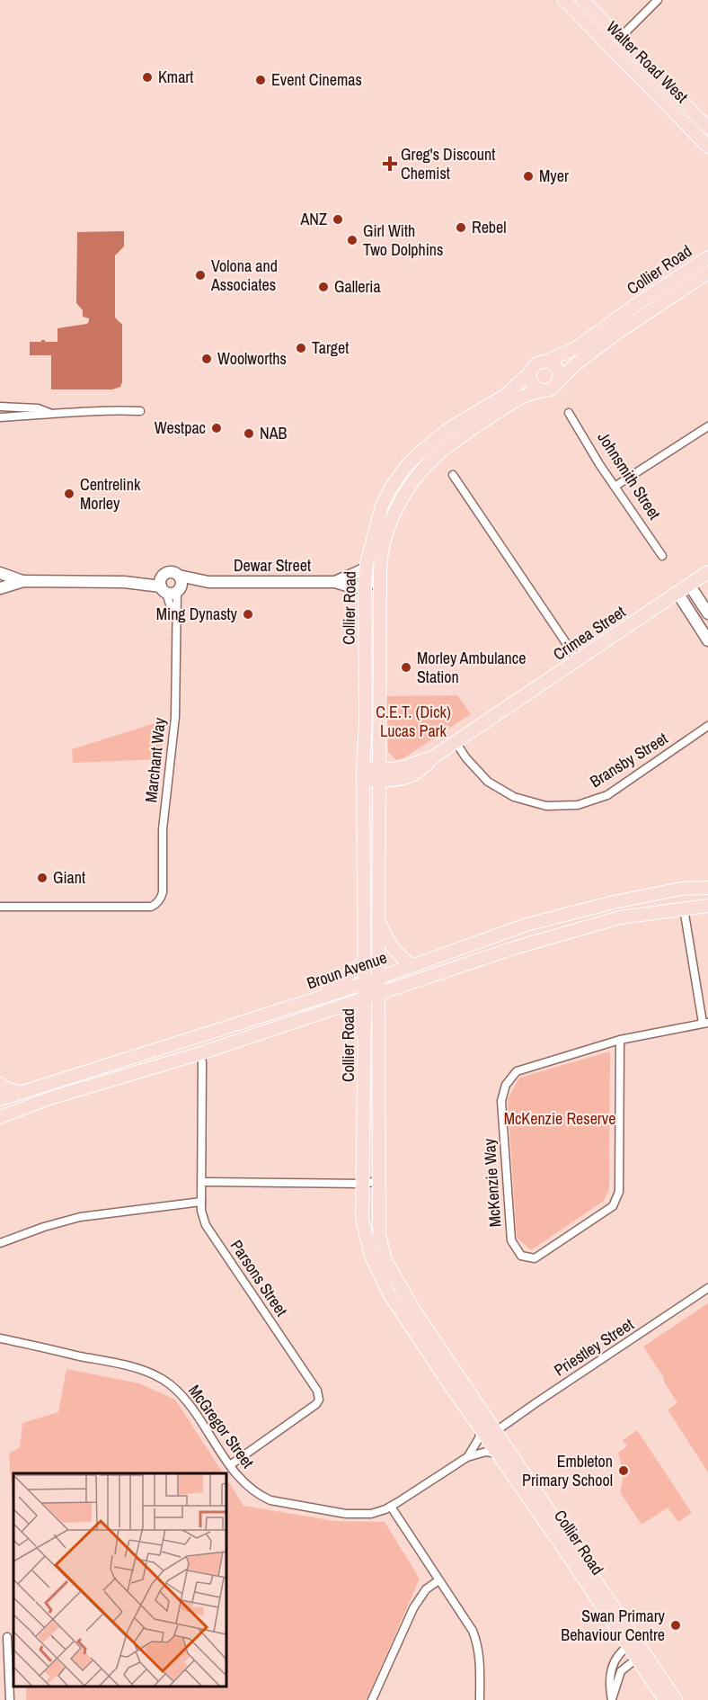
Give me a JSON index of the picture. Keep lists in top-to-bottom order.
{
  "streets": {
    "main road": [
      "Walter Road West",
      "Collier Road",
      "Crimea Street",
      "Broun Avenue"
    ],
    "street": [
      "Johnsmith Street",
      "Dewar Street",
      "Marchant Way",
      "Bransby Street",
      "McKenzie Way",
      "Parsons Street",
      "Priestley Street",
      "McGregor Street"
    ]
  },
  "crossings": [
    ["Collier Road", "Dewar Street"],
    ["Collier Road", "Crimea Street"],
    ["Collier Road", "Broun Avenue"],
    ["Collier Road", "Priestley Street"],
    ["Collier Road", "McGregor Street"],
    ["Dewar Street", "Marchant Way"],
    ["Crimea Street", "Bransby Street"],
    ["Broun Avenue", "Parsons Street"],
    ["Parsons Street", "McGregor Street"]
  ],
  "parks": ["C.E.T. (Dick) Lucas Park", "McKenzie Reserve"],
  "places": {
    "other": [
      "Kmart",
      "Event Cinemas",
      "Myer",
      "ANZ",
      "Rebel",
      "Girl With Two Dolphins",
      "Volona and Associates",
      "Galleria",
      "Target",
      "Woolworths",
      "Westpac",
      "NAB",
      "Centrelink Morley",
      "Ming Dynasty",
      "Morley Ambulance Station",
      "Giant",
      "Embleton Primary School",
      "Swan Primary Behaviour Centre"
    ],
    "health": ["Greg's Discount Chemist"]
  }
}
